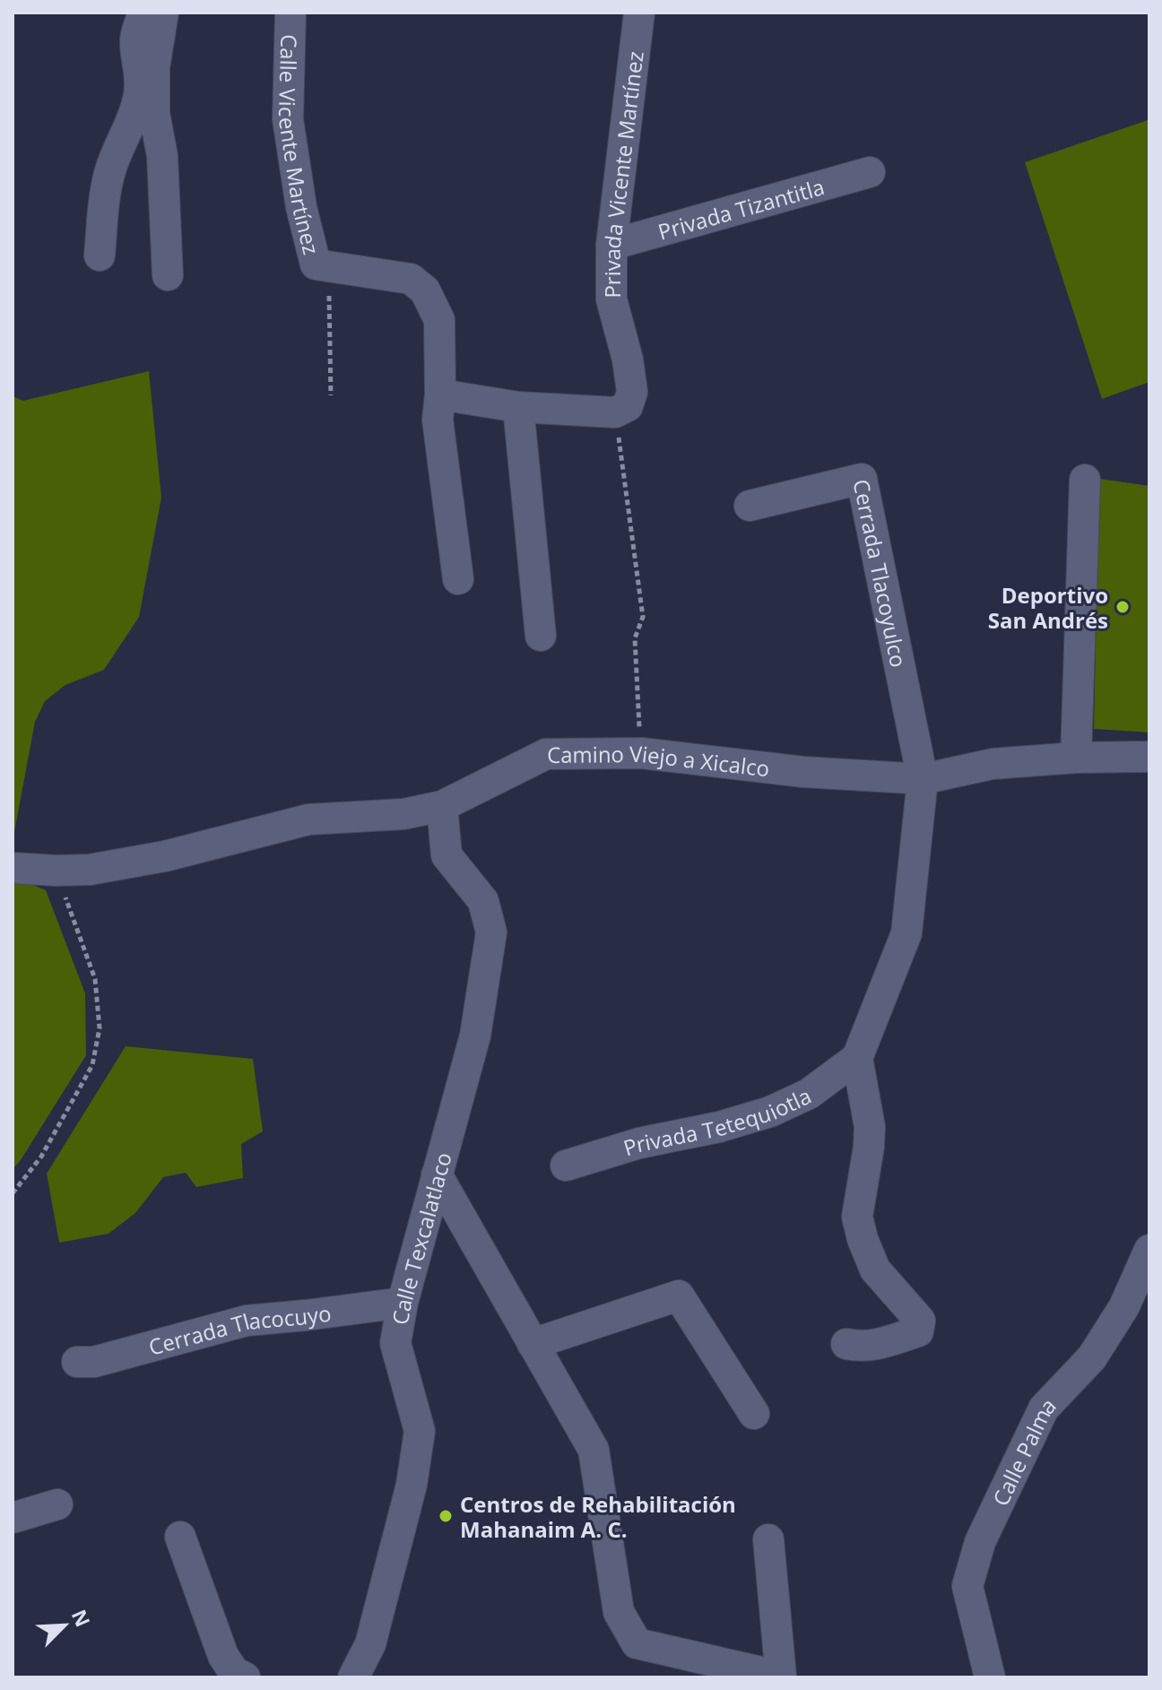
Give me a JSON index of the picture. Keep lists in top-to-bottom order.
{
  "streets": {
    "street": [
      "Calle Vicente Martínez",
      "Privada Vicente Martínez",
      "Privada Tizantitla",
      "Cerrada Tlacoyulco",
      "Camino Viejo a Xicalco",
      "Privada Tetequiotla",
      "Calle Texcalatlaco",
      "Cerrada Tlacocuyo",
      "Calle Palma"
    ]
  },
  "crossings": [
    ["Privada Vicente Martínez", "Privada Tizantitla"],
    ["Cerrada Tlacoyulco", "Camino Viejo a Xicalco"],
    ["Camino Viejo a Xicalco", "Calle Texcalatlaco"],
    ["Calle Texcalatlaco", "Cerrada Tlacocuyo"]
  ],
  "places": ["Deportivo San Andrés", "Centros de Rehabilitación Mahanaim A. C."],
  "north": "top right"
}
